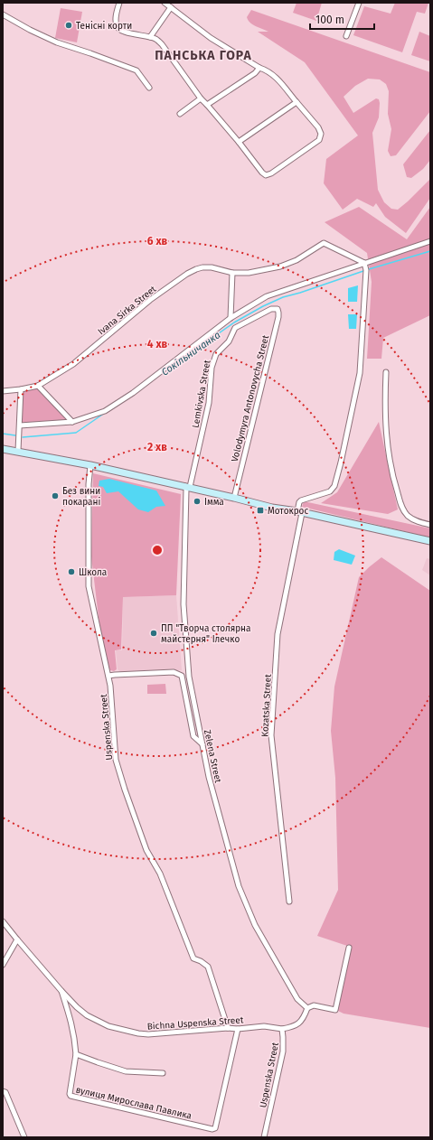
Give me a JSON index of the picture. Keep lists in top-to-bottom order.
{
  "streets": {
    "street": [
      "Ivana Sirka Street",
      "Lemkivska Street",
      "Volodymyra Antonovycha Street",
      "Kozatska Street",
      "Uspenska Street",
      "Zelena Street",
      "Bichna Uspenska Street",
      "вулиця Мирослава Павлика"
    ]
  },
  "crossings": [
    ["Lemkivska Street", "Volodymyra Antonovycha Street"],
    ["Lemkivska Street", "Zelena Street"],
    ["Uspenska Street", "Bichna Uspenska Street"],
    ["Bichna Uspenska Street", "вулиця Мирослава Павлика"]
  ],
  "districts": ["ПАНСЬКА ГОРА"],
  "water": ["Сокільничанка"],
  "places": {
    "other": [
      "Тенісні корти",
      "Без вини покарані",
      "Імма",
      "Школа",
      "ПП \"Творча столярна майстерня\" Ілечко"
    ],
    "transit": ["Мотокрос"]
  },
  "scale_bar": "100 m",
  "rings": ["6 хв", "4 хв", "2 хв"]
}
